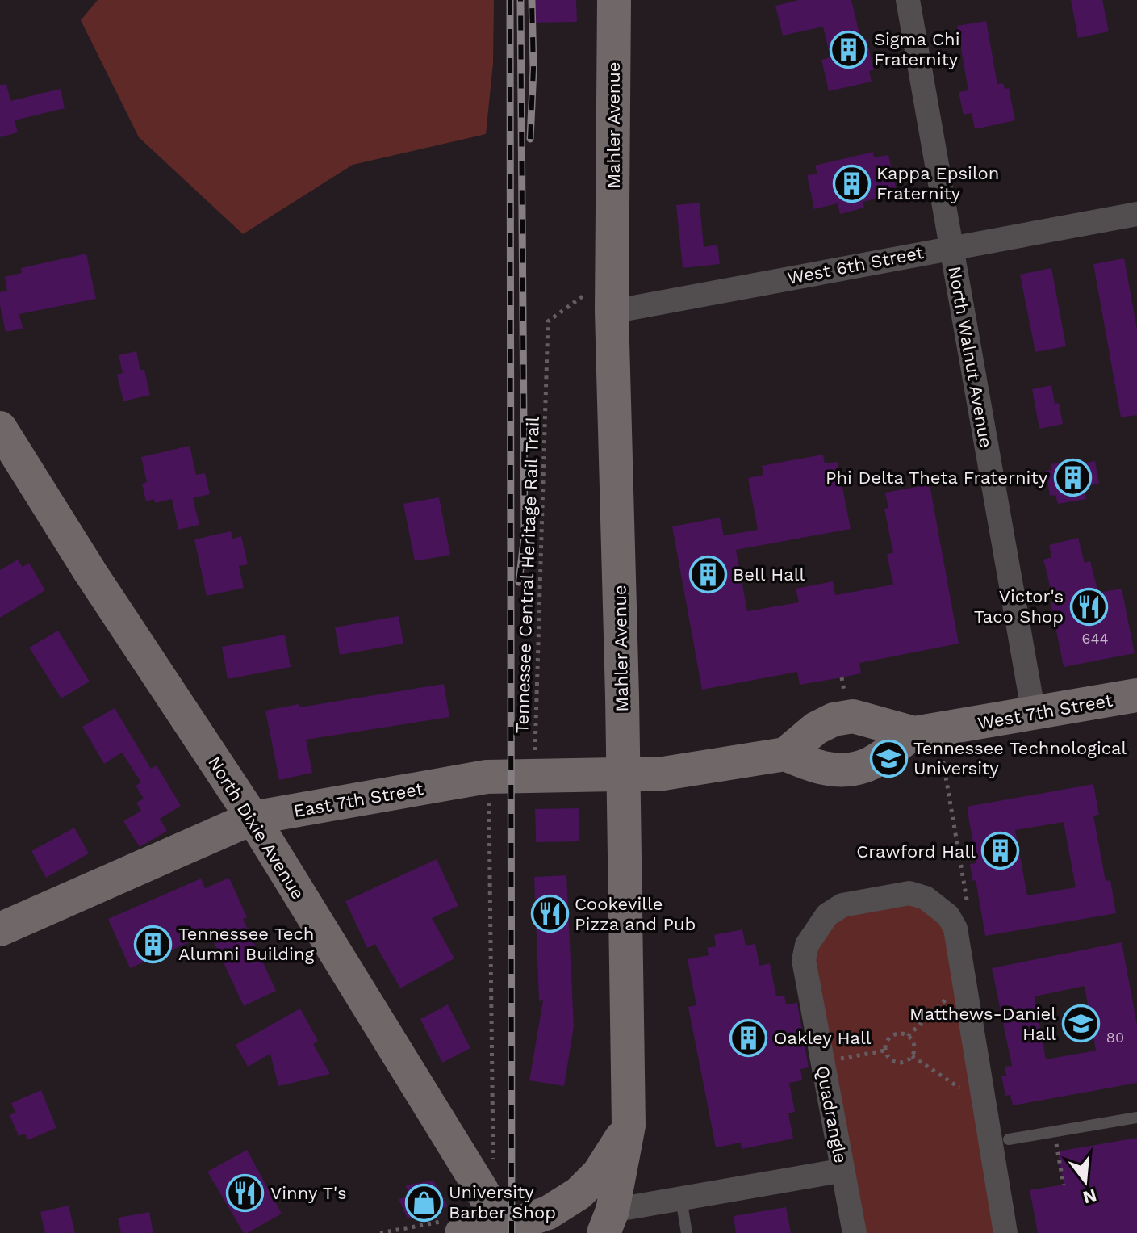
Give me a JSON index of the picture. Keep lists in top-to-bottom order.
{
  "streets": {
    "street": [
      "Mahler Avenue",
      "West 6th Street",
      "North Walnut Avenue",
      "West 7th Street",
      "East 7th Street",
      "North Dixie Avenue",
      "Quadrangle"
    ],
    "path": ["Tennessee Central Heritage Rail Trail"]
  },
  "crossings": [
    ["Mahler Avenue", "West 6th Street"],
    ["Mahler Avenue", "Tennessee Central Heritage Rail Trail"],
    ["Mahler Avenue", "West 7th Street"],
    ["Mahler Avenue", "East 7th Street"],
    ["West 6th Street", "North Walnut Avenue"],
    ["West 6th Street", "Tennessee Central Heritage Rail Trail"],
    ["North Walnut Avenue", "West 7th Street"],
    ["West 7th Street", "East 7th Street"],
    ["East 7th Street", "North Dixie Avenue"]
  ],
  "places": {
    "building": [
      "Sigma Chi Fraternity",
      "Kappa Epsilon Fraternity",
      "Phi Delta Theta Fraternity",
      "Bell Hall",
      "Crawford Hall",
      "Tennessee Tech Alumni Building",
      "Oakley Hall"
    ],
    "restaurant": ["Victor's Taco Shop", "Cookeville Pizza and Pub", "Vinny T's"],
    "school or university": ["Tennessee Technological University", "Matthews-Daniel Hall"],
    "shop": ["University Barber Shop"]
  },
  "house_numbers": ["644", "80"],
  "north": "bottom"
}
